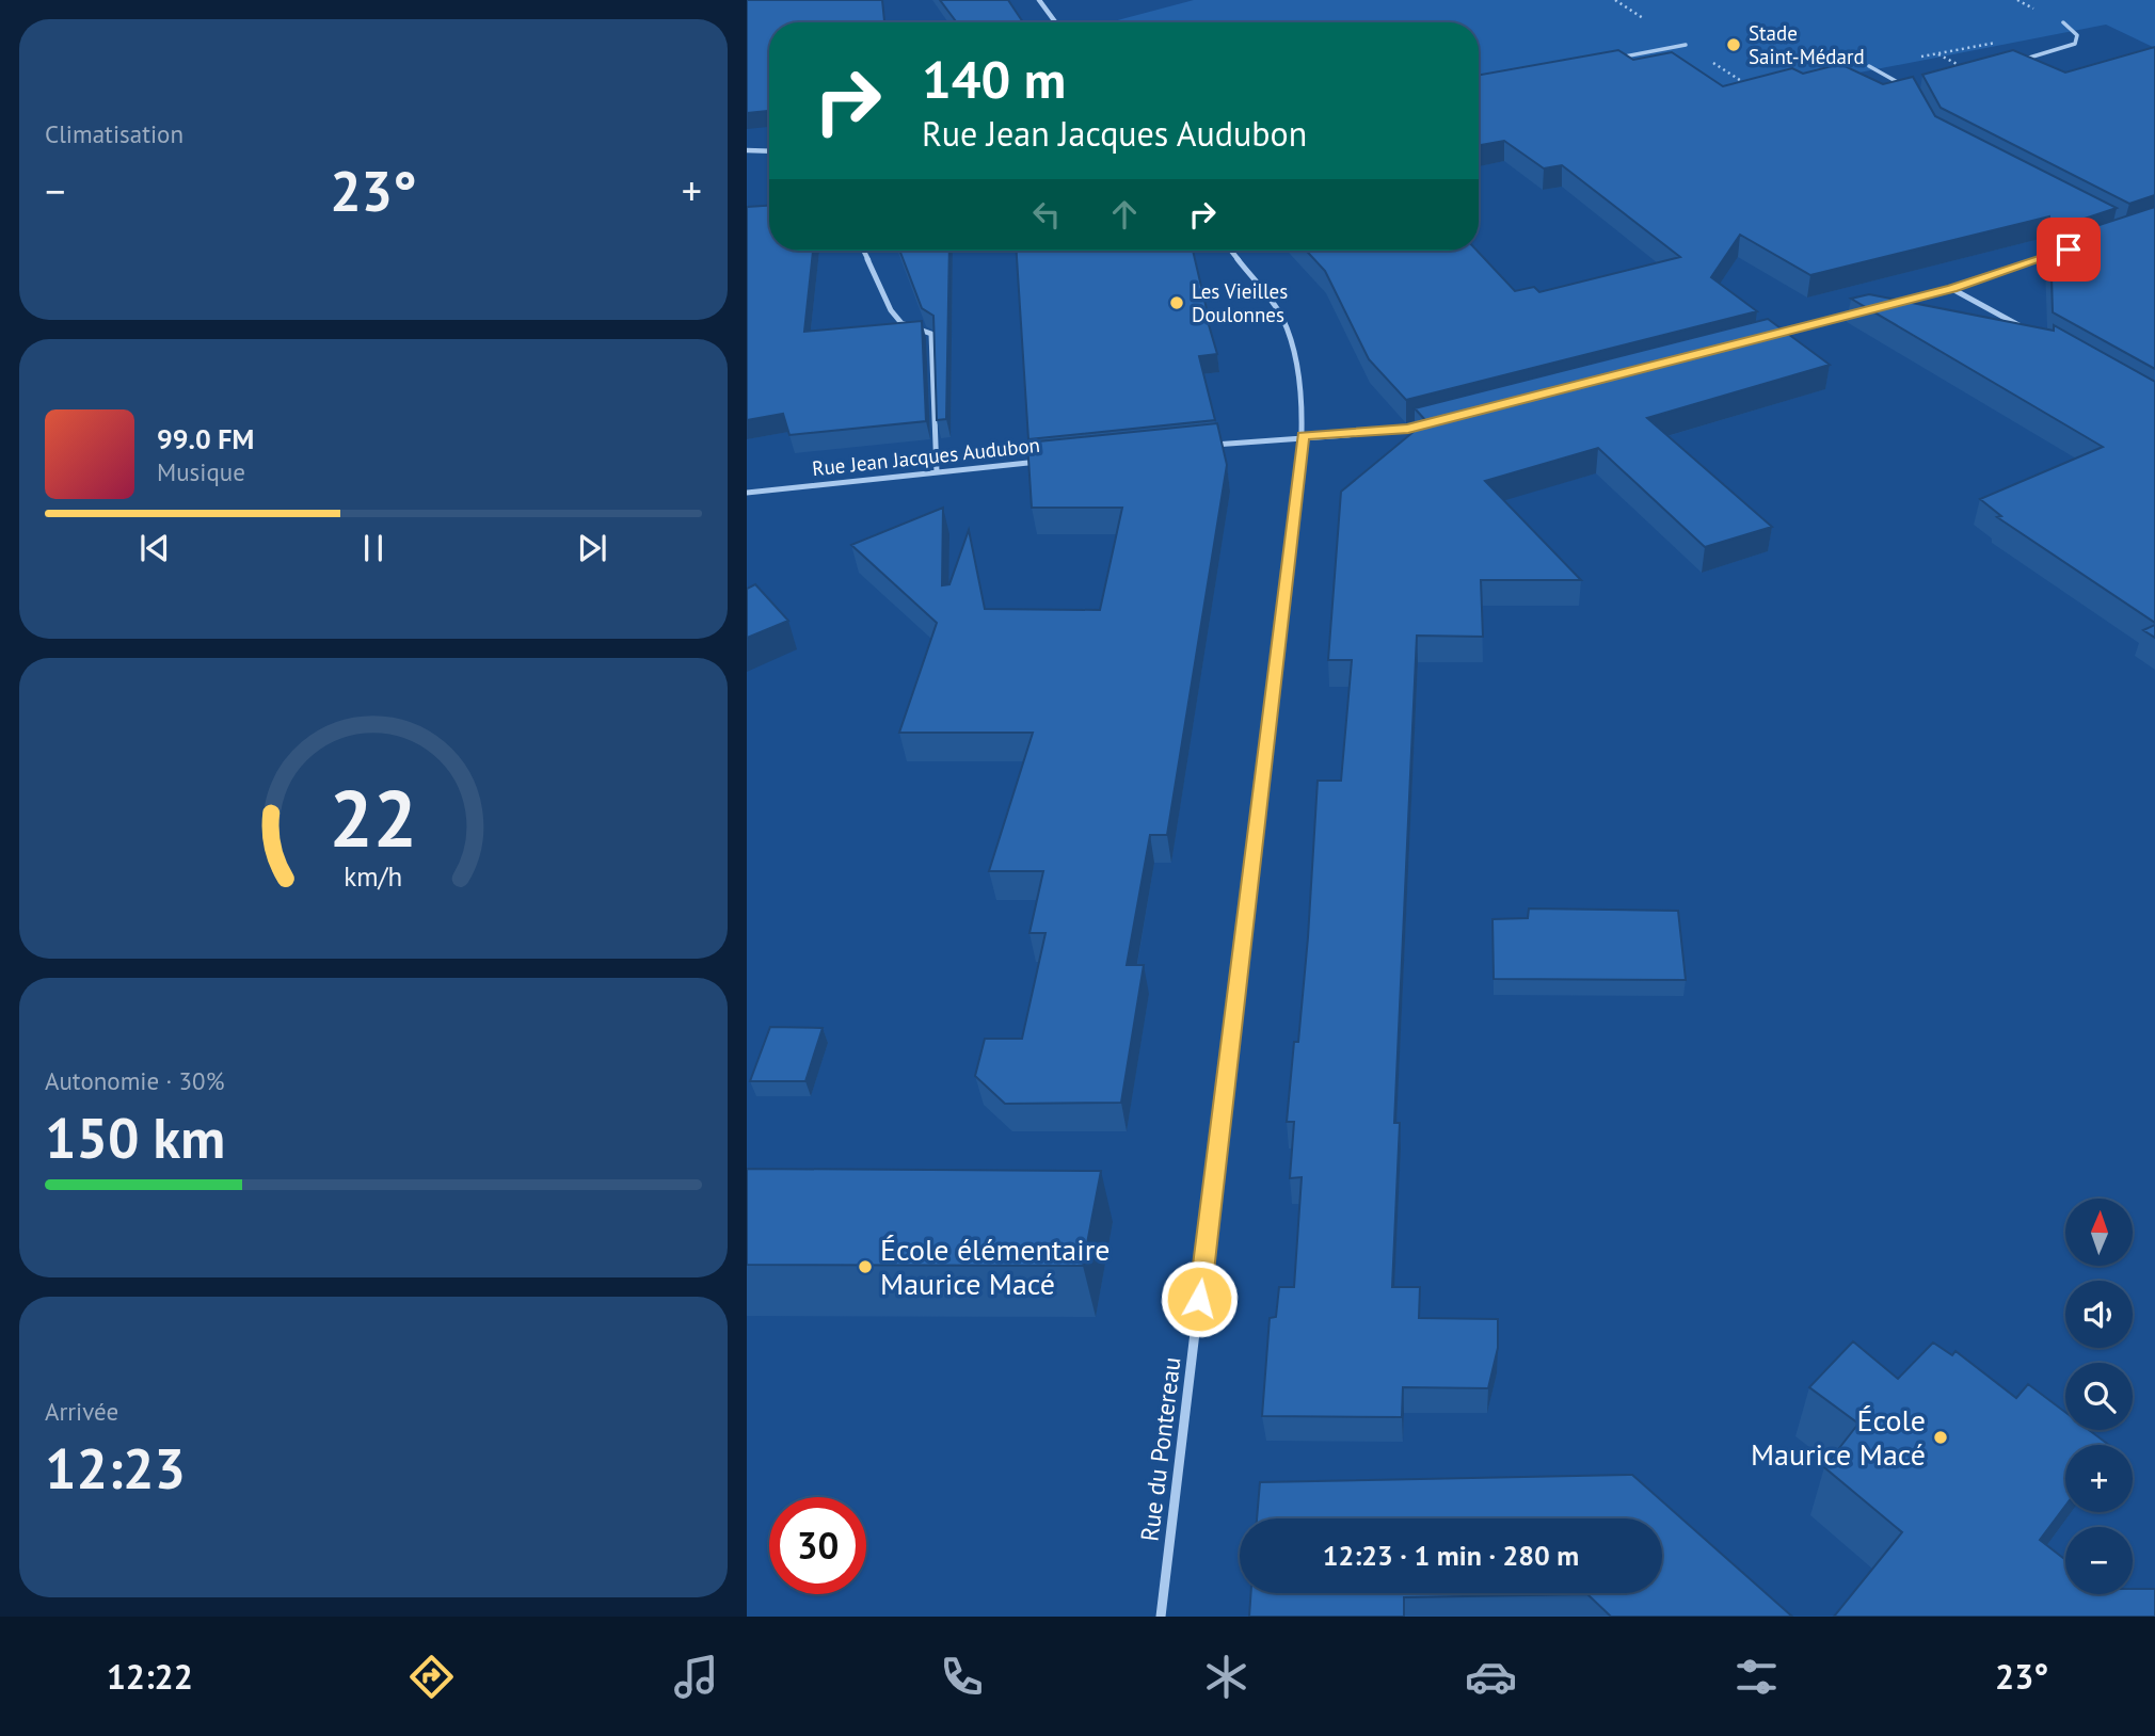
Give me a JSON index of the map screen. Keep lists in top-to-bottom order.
{
  "streets": {
    "street": ["Rue Jean Jacques Audubon", "Rue du Pontereau"]
  },
  "places": [
    "Stade Saint-Médard",
    "Les Vieilles Doulonnes",
    "École élémentaire Maurice Macé",
    "École Maurice Macé"
  ],
  "north": "top",
  "page": {
    "tile": [
      "Climatisation",
      ["Autonomie · 30%", "150 km"],
      ["Arrivée", "12:23"]
    ],
    "turn": ["140 m", "Rue Jean Jacques Audubon"],
    "heat": ["−", "23°", "+"],
    "song": ["99.0 FM", "Musique"],
    "map_buttons": ["+", "−"],
    "limit": "30",
    "trip": "12:23 · 1 min · 280 m",
    "tabs": ["12:22", "23°"],
    "gauge": ["22", "km/h"]
  }
}
